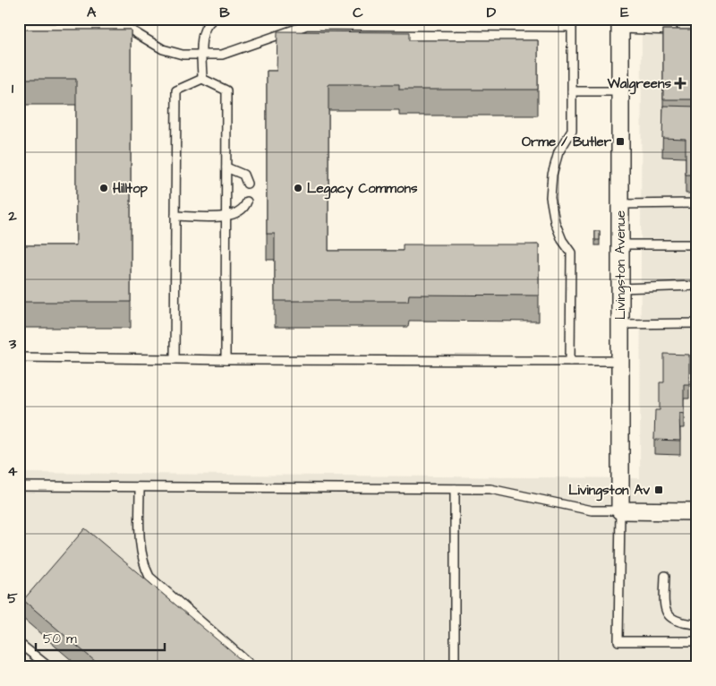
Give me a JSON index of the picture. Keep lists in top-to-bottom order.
{
  "streets": {
    "street": ["Livingston Avenue"]
  },
  "places": {
    "health": ["Walgreens"],
    "transit": ["Orme / Butler", "Livingston Av"],
    "other": ["Hilltop", "Legacy Commons"]
  },
  "scale_bar": "50 m",
  "grid": {
    "columns": [
      "A",
      "B",
      "C",
      "D",
      "E"
    ],
    "rows": [
      "1",
      "2",
      "3",
      "4",
      "5"
    ]
  }
}
